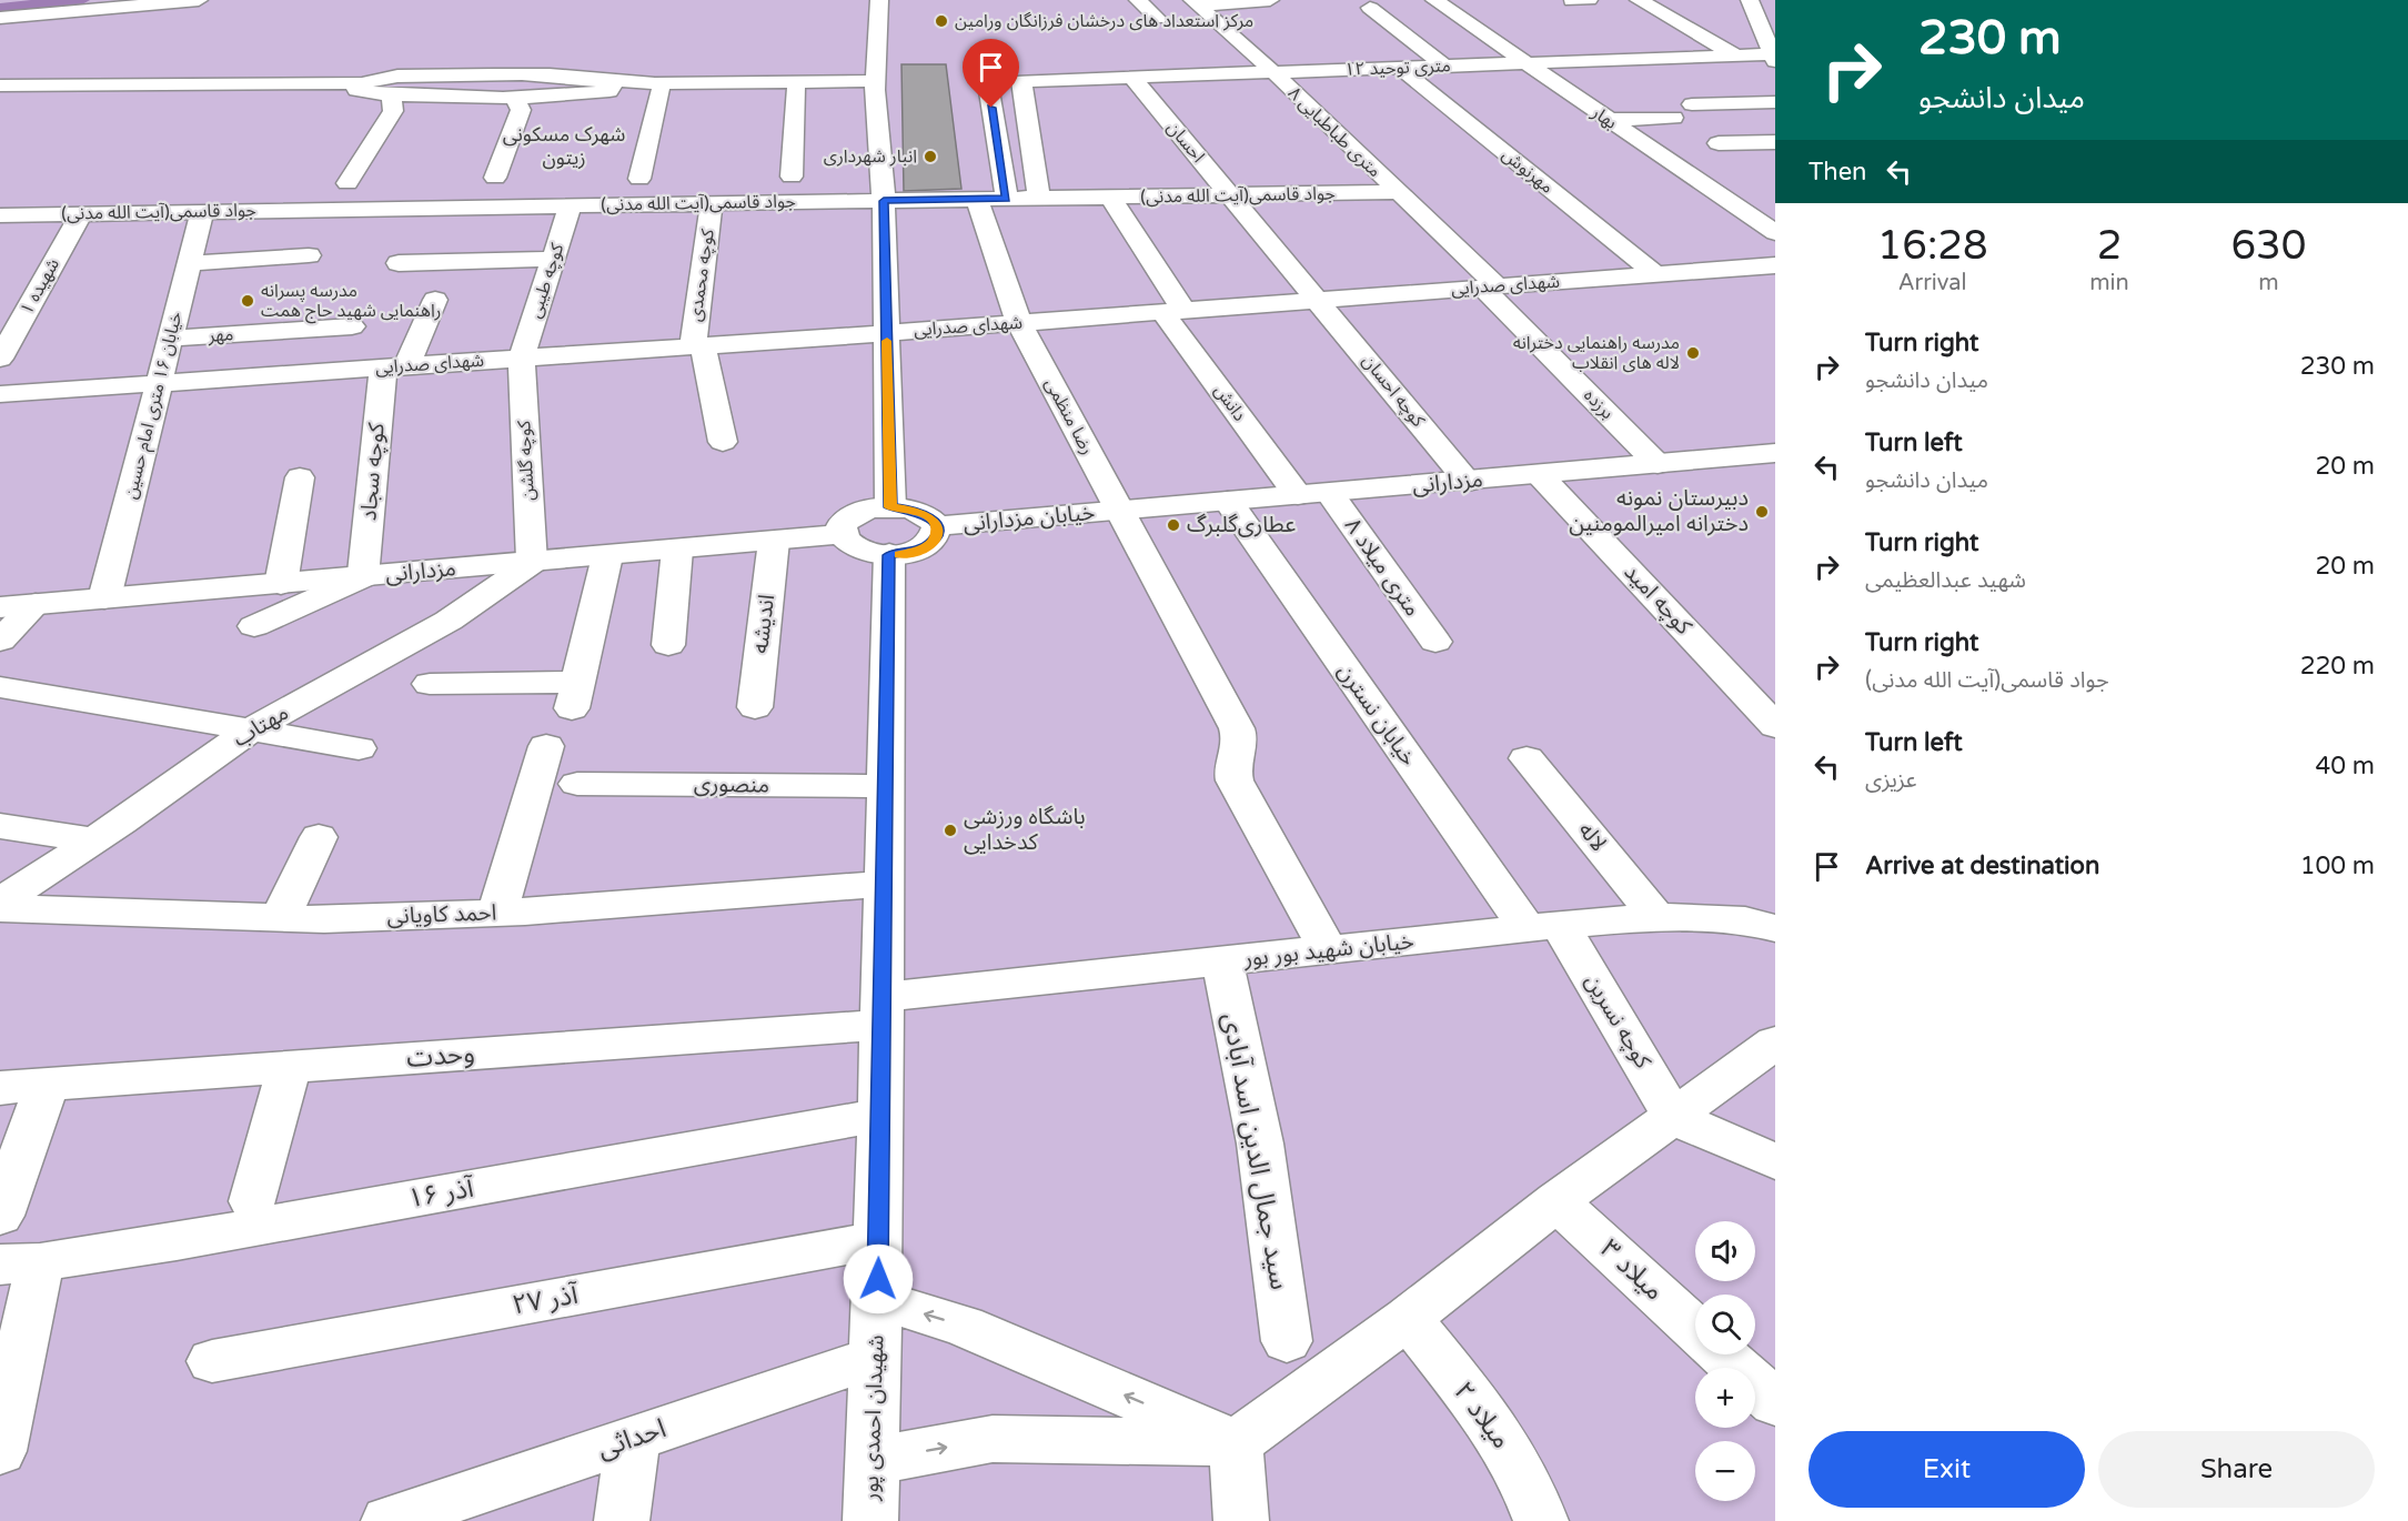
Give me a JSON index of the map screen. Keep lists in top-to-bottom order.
{
  "streets": {
    "street": [
      "۱۲ متری توحید",
      "بهار",
      "۸ متری طباطبایی",
      "احسان",
      "مهرنوش",
      "جواد قاسمی(آیت الله مدنی)",
      "کوچه محمدی",
      "کوچه طیبی",
      "شهدای صدرایی",
      "شهیده ۱",
      "مهر",
      "کوچه احسان",
      "دانش",
      "برزده",
      "خیابان ۱۶ متری امام حسین",
      "رضا منظمی",
      "کوچه گلشن",
      "کوچه سجاد",
      "مزدارانی",
      "خیابان مزدارانی",
      "۸ متری میلاد",
      "کوچه امید",
      "اندیشه",
      "خیابان نسترن",
      "مهتاب",
      "منصوری",
      "لاله",
      "احمد کاویانی",
      "خیابان شهید بور بور",
      "کوچه نسرین",
      "وحدت",
      "سید جمال الدین اسد آبادی",
      "۱۶ آذر",
      "میلاد ۳",
      "۲۷ آذر",
      "میلاد ۲",
      "شهیدان احمدی پور",
      "احداثی"
    ]
  },
  "crossings": [
    ["۱۲ متری توحید", "بهار"],
    ["۱۲ متری توحید", "۸ متری طباطبایی"],
    ["۱۲ متری توحید", "احسان"],
    ["۱۲ متری توحید", "مهرنوش"],
    ["۱۲ متری توحید", "جواد قاسمی(آیت الله مدنی)"],
    ["۸ متری طباطبایی", "جواد قاسمی(آیت الله مدنی)"],
    ["۸ متری طباطبایی", "شهدای صدرایی"],
    ["۸ متری طباطبایی", "برزده"],
    ["احسان", "جواد قاسمی(آیت الله مدنی)"],
    ["احسان", "شهدای صدرایی"],
    ["احسان", "کوچه احسان"],
    ["مهرنوش", "شهدای صدرایی"],
    ["جواد قاسمی(آیت الله مدنی)", "کوچه محمدی"],
    ["جواد قاسمی(آیت الله مدنی)", "کوچه طیبی"],
    ["جواد قاسمی(آیت الله مدنی)", "شهیده ۱"],
    ["جواد قاسمی(آیت الله مدنی)", "دانش"],
    ["جواد قاسمی(آیت الله مدنی)", "خیابان ۱۶ متری امام حسین"],
    ["جواد قاسمی(آیت الله مدنی)", "رضا منظمی"],
    ["کوچه محمدی", "شهدای صدرایی"],
    ["کوچه طیبی", "شهدای صدرایی"],
    ["کوچه طیبی", "کوچه گلشن"],
    ["شهدای صدرایی", "کوچه احسان"],
    ["شهدای صدرایی", "دانش"],
    ["شهدای صدرایی", "برزده"],
    ["شهدای صدرایی", "خیابان ۱۶ متری امام حسین"],
    ["شهدای صدرایی", "رضا منظمی"],
    ["شهدای صدرایی", "کوچه گلشن"],
    ["شهدای صدرایی", "کوچه سجاد"],
    ["مهر", "خیابان ۱۶ متری امام حسین"],
    ["کوچه احسان", "مزدارانی"],
    ["دانش", "مزدارانی"],
    ["برزده", "مزدارانی"],
    ["خیابان ۱۶ متری امام حسین", "مزدارانی"],
    ["رضا منظمی", "مزدارانی"],
    ["رضا منظمی", "خیابان مزدارانی"],
    ["رضا منظمی", "خیابان شهید بور بور"],
    ["کوچه گلشن", "مزدارانی"],
    ["کوچه گلشن", "مهتاب"],
    ["کوچه سجاد", "مزدارانی"],
    ["مزدارانی", "خیابان مزدارانی"],
    ["مزدارانی", "۸ متری میلاد"],
    ["مزدارانی", "کوچه امید"],
    ["مزدارانی", "اندیشه"],
    ["مزدارانی", "خیابان نسترن"],
    ["مزدارانی", "مهتاب"],
    ["خیابان نسترن", "خیابان شهید بور بور"],
    ["خیابان نسترن", "کوچه نسرین"],
    ["مهتاب", "احمد کاویانی"],
    ["منصوری", "شهیدان احمدی پور"],
    ["لاله", "خیابان شهید بور بور"],
    ["احمد کاویانی", "شهیدان احمدی پور"],
    ["خیابان شهید بور بور", "کوچه نسرین"],
    ["خیابان شهید بور بور", "وحدت"],
    ["خیابان شهید بور بور", "سید جمال الدین اسد آبادی"],
    ["خیابان شهید بور بور", "شهیدان احمدی پور"],
    ["وحدت", "شهیدان احمدی پور"],
    ["۱۶ آذر", "شهیدان احمدی پور"],
    ["۲۷ آذر", "شهیدان احمدی پور"],
    ["شهیدان احمدی پور", "احداثی"]
  ],
  "districts": ["شهرک مسکونی زیتون"],
  "places": [
    "مرکز استعداد های درخشان فرزانگان ورامین",
    "انبار شهرداری",
    "مدرسه پسرانه راهنمایی شهید حاج همت",
    "مدرسه راهنمایی دخترانه لاله های انقلاب",
    "دبیرستان نمونه دخترانه امیرالمومنین",
    "عطاری‌گلبرگ",
    "باشگاه ورزشی کدخدایی"
  ],
  "page": {
    "turn": ["230 m", "میدان دانشجو"],
    "then": "Then",
    "eta": [
      "16:28",
      "Arrival",
      "2",
      "min",
      "630",
      "m"
    ],
    "list": [
      {
        "name": "Turn right",
        "note": "میدان دانشجو",
        "value": "230 m"
      },
      {
        "name": "Turn left",
        "note": "میدان دانشجو",
        "value": "20 m"
      },
      {
        "name": "Turn right",
        "note": "شهید عبدالعظیمی",
        "value": "20 m"
      },
      {
        "name": "Turn right",
        "note": "جواد قاسمی(آیت الله مدنی)",
        "value": "220 m"
      },
      {
        "name": "Turn left",
        "note": "عزیزی",
        "value": "40 m"
      },
      {
        "name": "Arrive at destination",
        "value": "100 m"
      }
    ],
    "map_buttons": ["+", "−"],
    "buttons": ["Exit", "Share"]
  }
}
